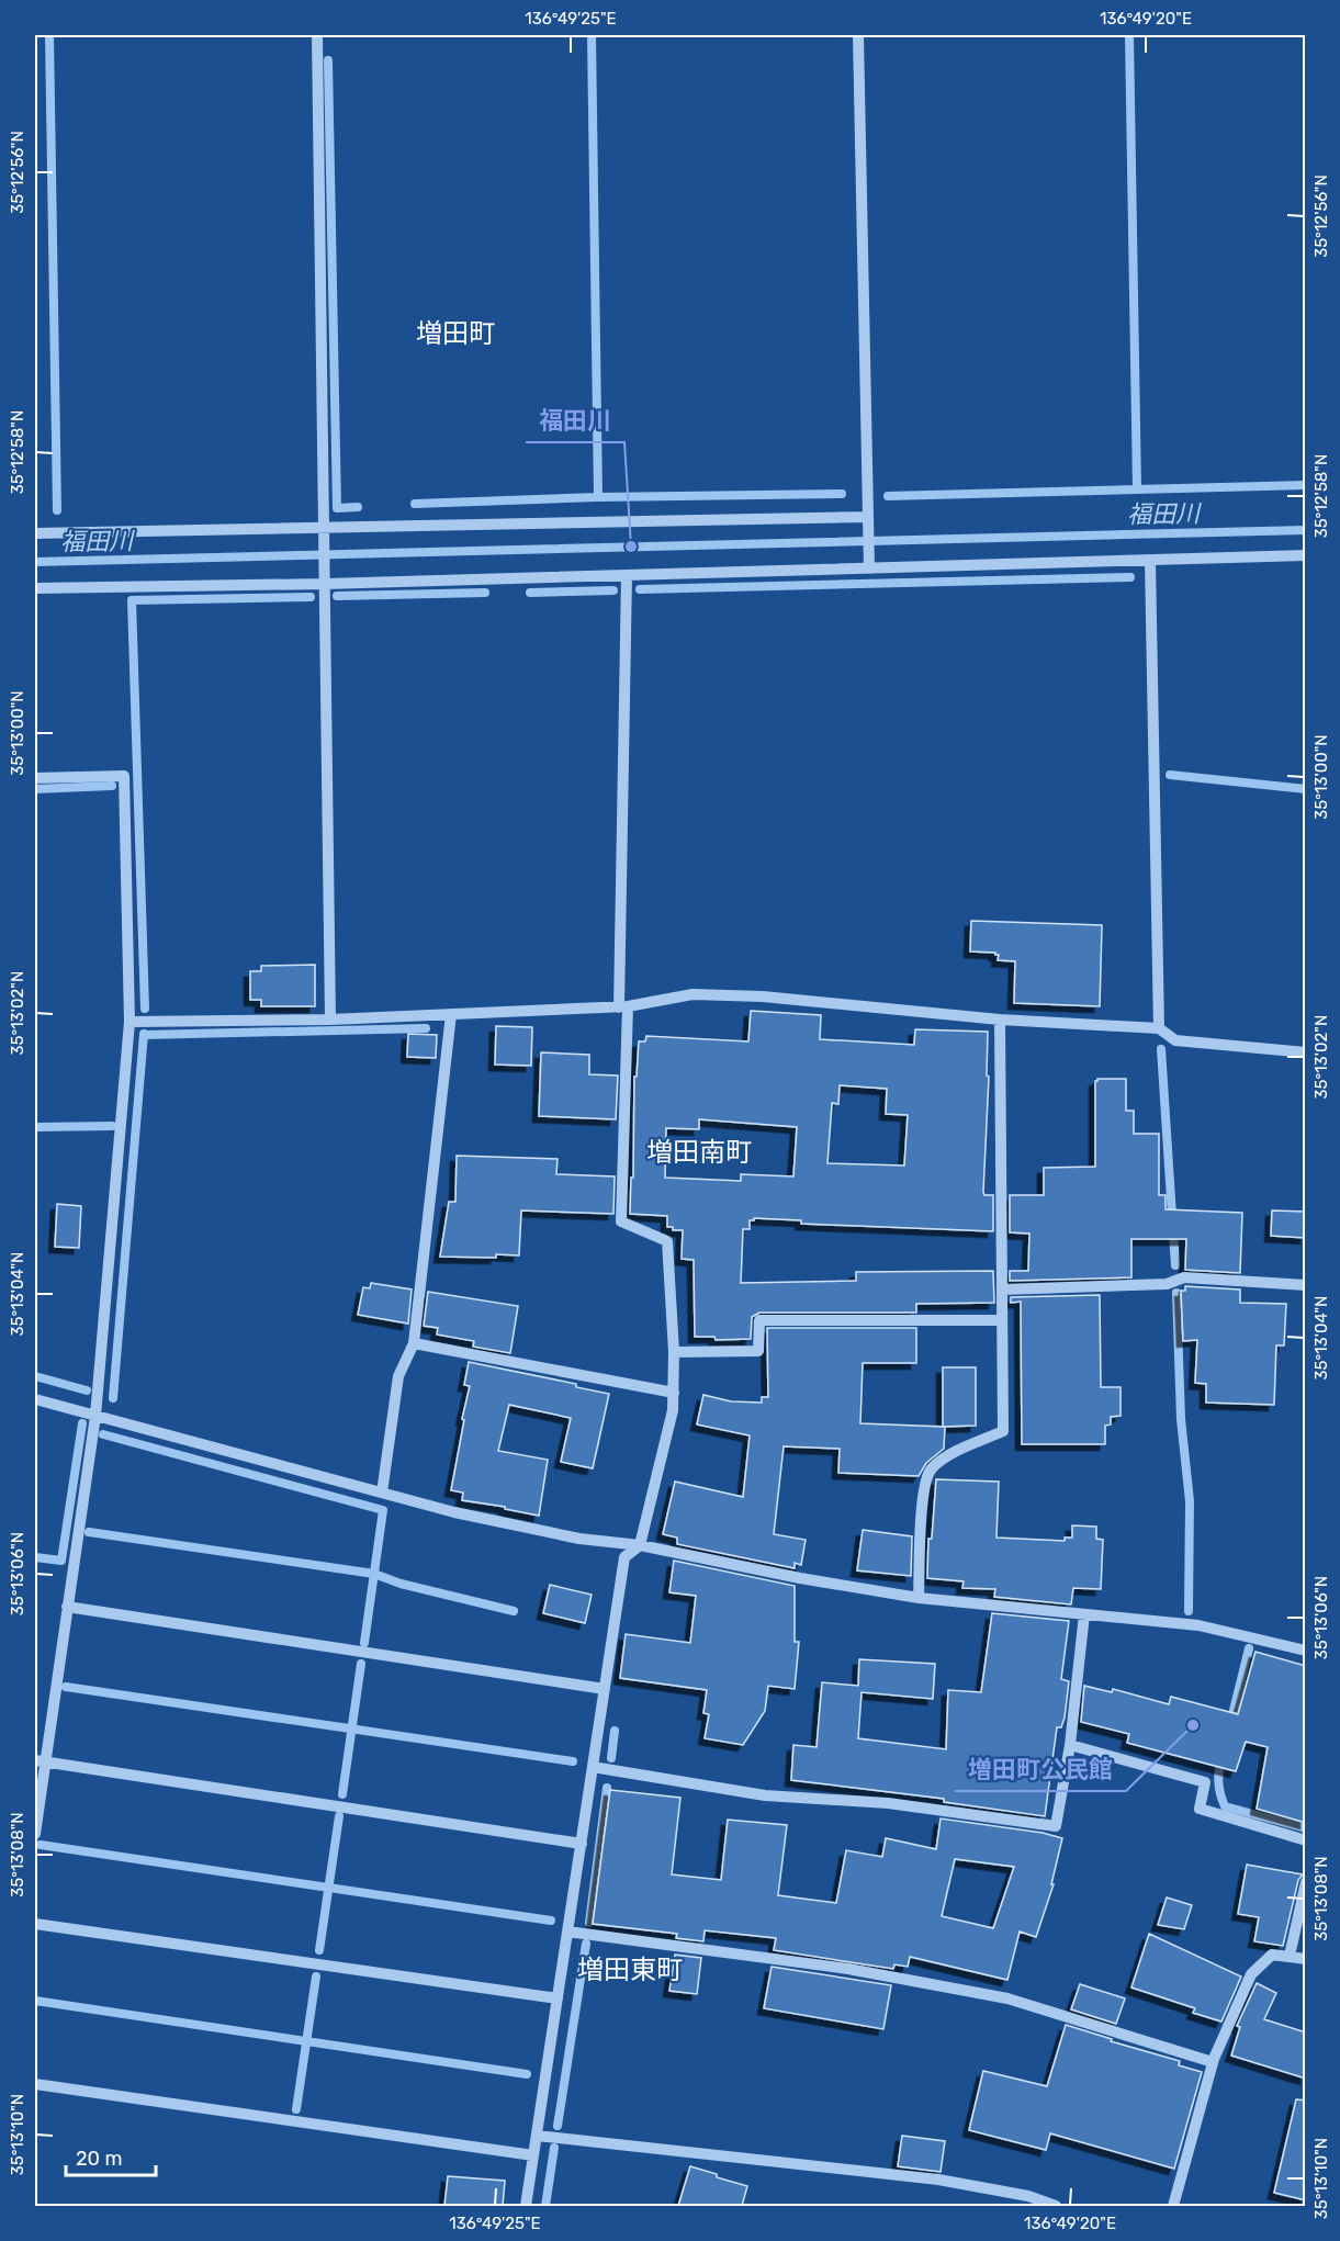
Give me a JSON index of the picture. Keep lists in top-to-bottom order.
{
  "districts": ["増田町", "増田南町", "増田東町"],
  "water": ["福田川"],
  "places": ["福田川", "増田町公民館"],
  "scale_bar": "20 m",
  "coordinates": [
    "136°49'25\"E",
    "136°49'20\"E",
    "35°12'56\"N",
    "35°12'58\"N",
    "35°13'00\"N",
    "35°13'02\"N",
    "35°13'04\"N",
    "35°13'06\"N",
    "35°13'08\"N",
    "35°13'10\"N"
  ]
}
